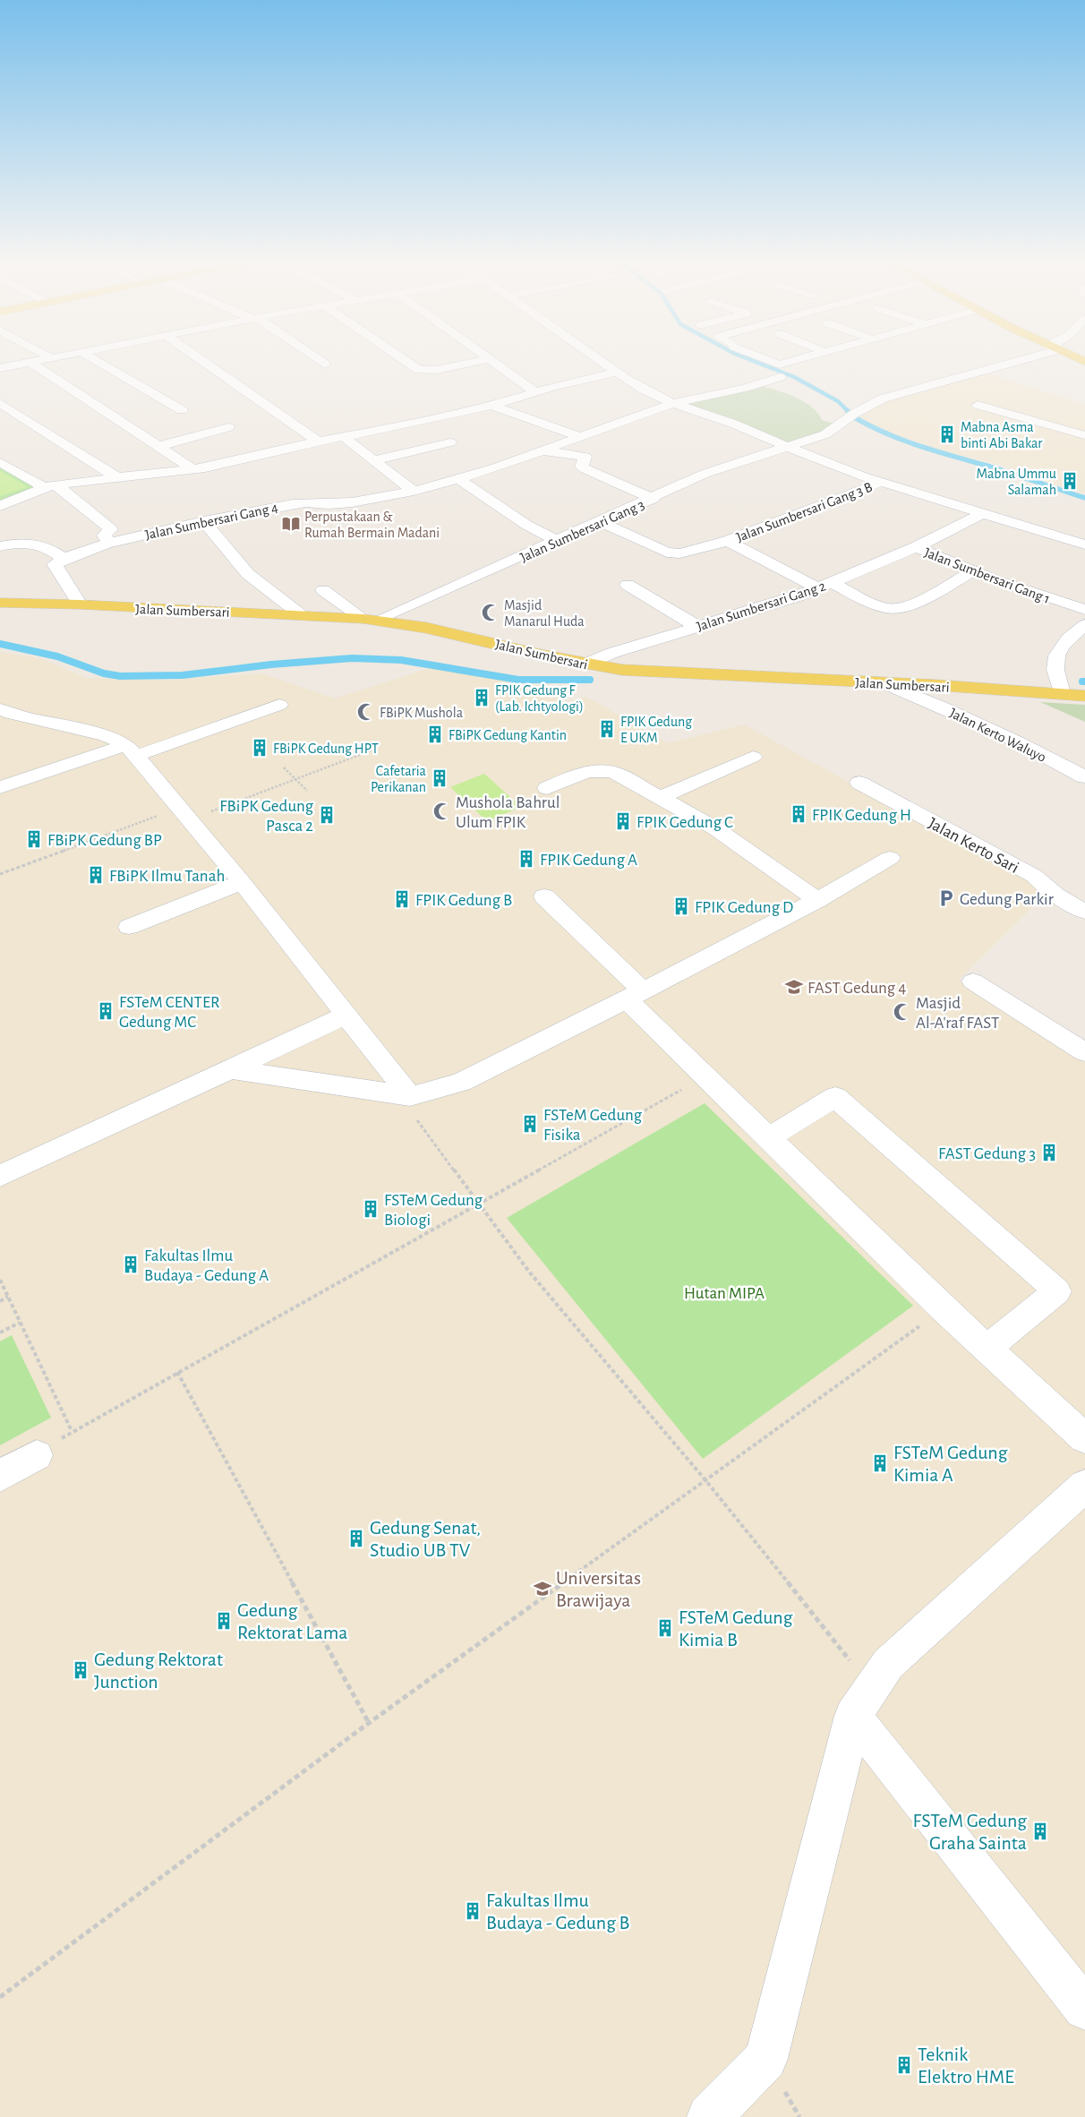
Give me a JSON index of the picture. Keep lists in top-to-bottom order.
{
  "streets": {
    "main road": ["Jalan Sumbersari"],
    "street": [
      "Jalan Sumbersari Gang 3 B",
      "Jalan Sumbersari Gang 4",
      "Jalan Sumbersari Gang 3",
      "Jalan Sumbersari Gang 1",
      "Jalan Sumbersari Gang 2",
      "Jalan Kerto Waluyo",
      "Jalan Kerto Sari"
    ]
  },
  "crossings": [
    ["Jalan Sumbersari Gang 3 B", "Jalan Sumbersari Gang 3"],
    ["Jalan Sumbersari Gang 3", "Jalan Sumbersari"],
    ["Jalan Sumbersari Gang 1", "Jalan Sumbersari Gang 2"],
    ["Jalan Sumbersari Gang 2", "Jalan Sumbersari"],
    ["Jalan Sumbersari", "Jalan Kerto Waluyo"]
  ],
  "parks": ["Hutan MIPA"],
  "places": {
    "building": [
      "Mabna Asma binti Abi Bakar",
      "Mabna Ummu Salamah",
      "FPIK Gedung F (Lab. Ichtyologi)",
      "FPIK Gedung E UKM",
      "FBiPK Gedung Kantin",
      "FBiPK Gedung HPT",
      "Cafetaria Perikanan",
      "FPIK Gedung H",
      "FBiPK Gedung Pasca 2",
      "FPIK Gedung C",
      "FBiPK Gedung BP",
      "FPIK Gedung A",
      "FBiPK Ilmu Tanah",
      "FPIK Gedung B",
      "FPIK Gedung D",
      "FSTeM CENTER Gedung MC",
      "FSTeM Gedung Fisika",
      "FAST Gedung 3",
      "FSTeM Gedung Biologi",
      "Fakultas Ilmu Budaya - Gedung A",
      "FSTeM Gedung Kimia A",
      "Gedung Senat, Studio UB TV",
      "Gedung Rektorat Lama",
      "FSTeM Gedung Kimia B",
      "Gedung Rektorat Junction",
      "FSTeM Gedung Graha Sainta",
      "Fakultas Ilmu Budaya - Gedung B",
      "Teknik Elektro HME"
    ],
    "library": ["Perpustakaan & Rumah Bermain Madani"],
    "mosque": [
      "Masjid Manarul Huda",
      "FBiPK Mushola",
      "Mushola Bahrul Ulum FPIK",
      "Masjid Al-A'raf FAST"
    ],
    "parking": ["Gedung Parkir"],
    "school or university": ["FAST Gedung 4", "Universitas Brawijaya"]
  }
}
